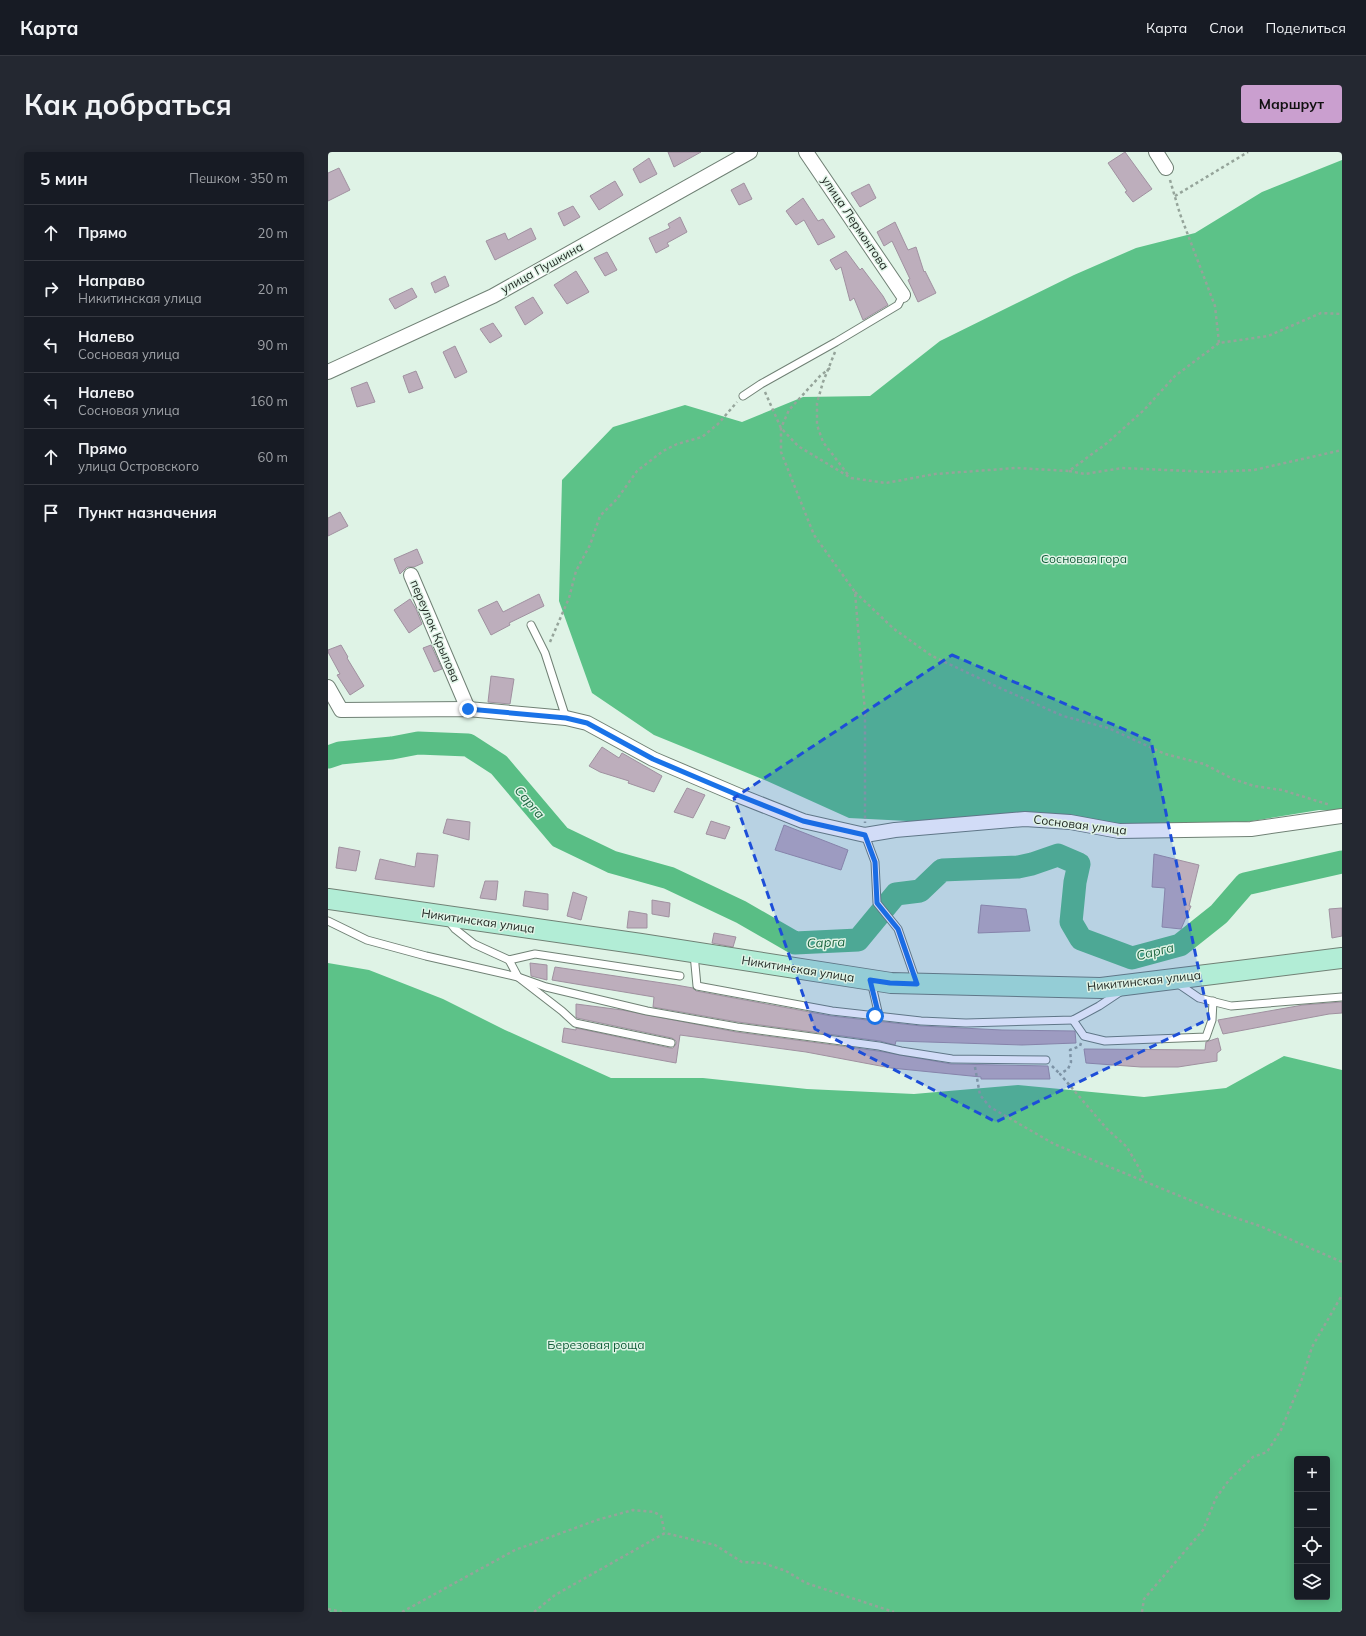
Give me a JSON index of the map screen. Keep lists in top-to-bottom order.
{
  "streets": {
    "street": [
      "улица Лермонтова",
      "улица Пушкина",
      "переулок Крылова",
      "Сосновая улица",
      "Никитинская улица"
    ]
  },
  "crossings": [
    ["переулок Крылова", "Сосновая улица"]
  ],
  "water": ["Сарга"],
  "parks": ["Сосновая гора", "Березовая роща"],
  "page": {
    "header": "Карта",
    "nav": ["Карта", "Слои", "Поделиться"],
    "buttons": "Маршрут",
    "title": "Как добраться",
    "heading": ["5 мин", "Пешком · 350 m"],
    "list": [
      ["Прямо", "20 m"],
      ["Направо", "Никитинская улица", "20 m"],
      ["Налево", "Сосновая улица", "90 m"],
      ["Налево", "Сосновая улица", "160 m"],
      ["Прямо", "улица Островского", "60 m"],
      "Пункт назначения"
    ],
    "map_buttons": ["+", "−"]
  }
}
